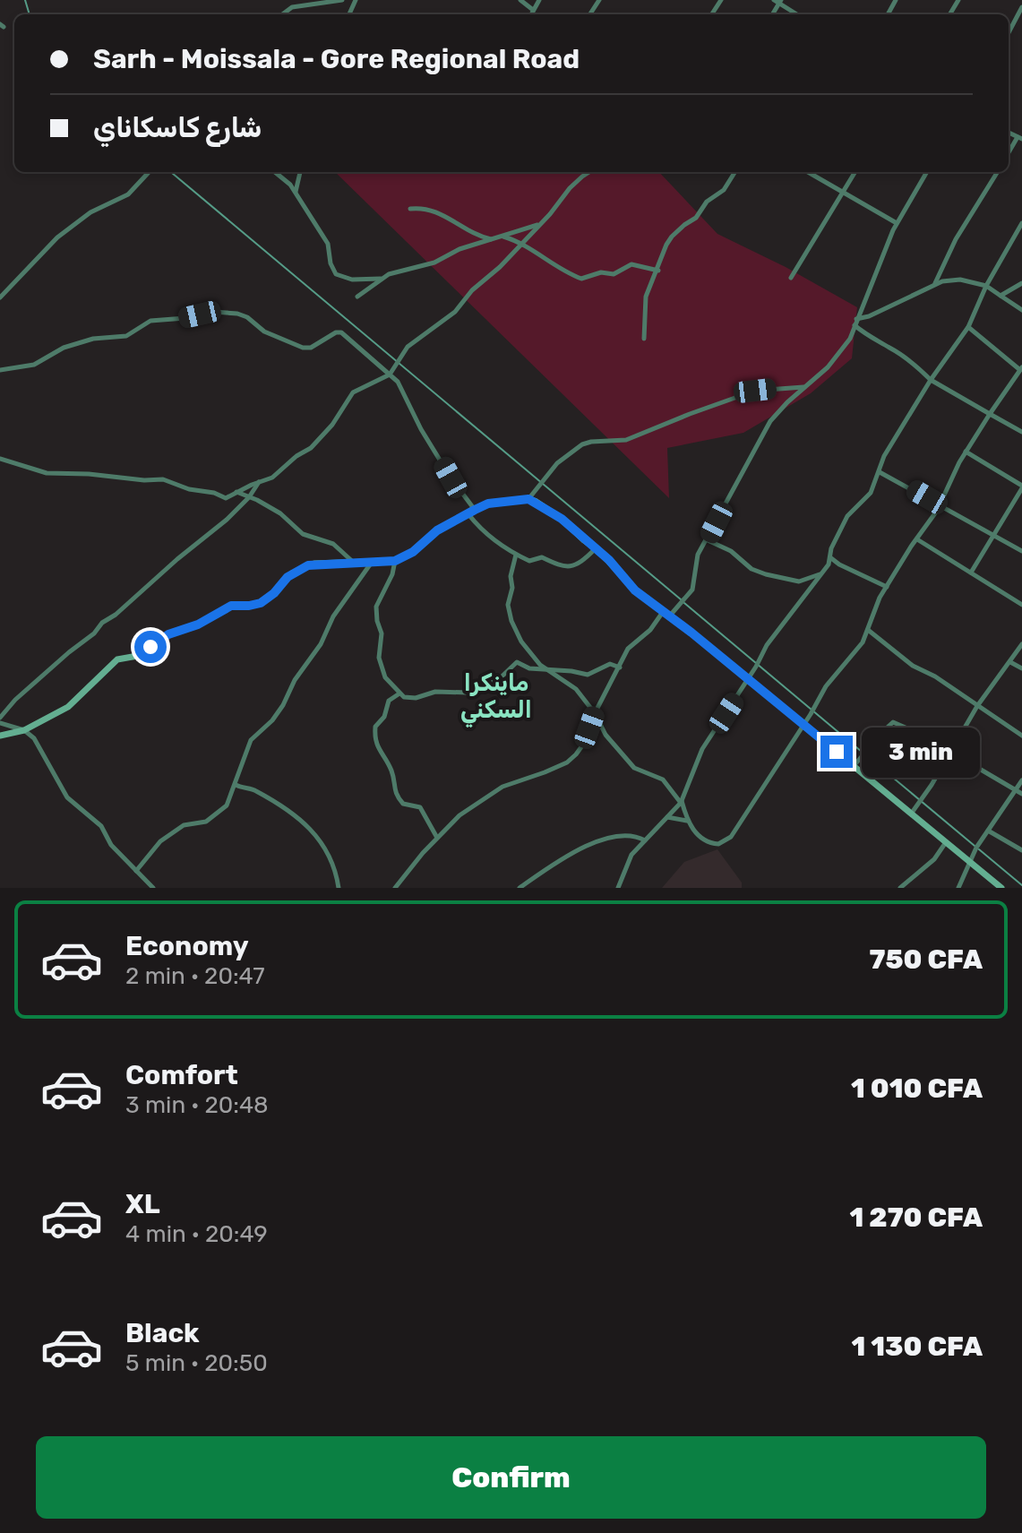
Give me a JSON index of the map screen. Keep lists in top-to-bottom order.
{
  "districts": ["ماينكرا السكني"],
  "page": {
    "banner": ["Sarh - Moissala - Gore Regional Road", "شارع كاسكاناي"],
    "bubble": "3 min",
    "list": [
      {
        "name": "Economy",
        "note": "2 min · 20:47",
        "value": "750 CFA"
      },
      {
        "name": "Comfort",
        "note": "3 min · 20:48",
        "value": "1 010 CFA"
      },
      {
        "name": "XL",
        "note": "4 min · 20:49",
        "value": "1 270 CFA"
      },
      {
        "name": "Black",
        "note": "5 min · 20:50",
        "value": "1 130 CFA"
      }
    ],
    "buttons": "Confirm"
  }
}
